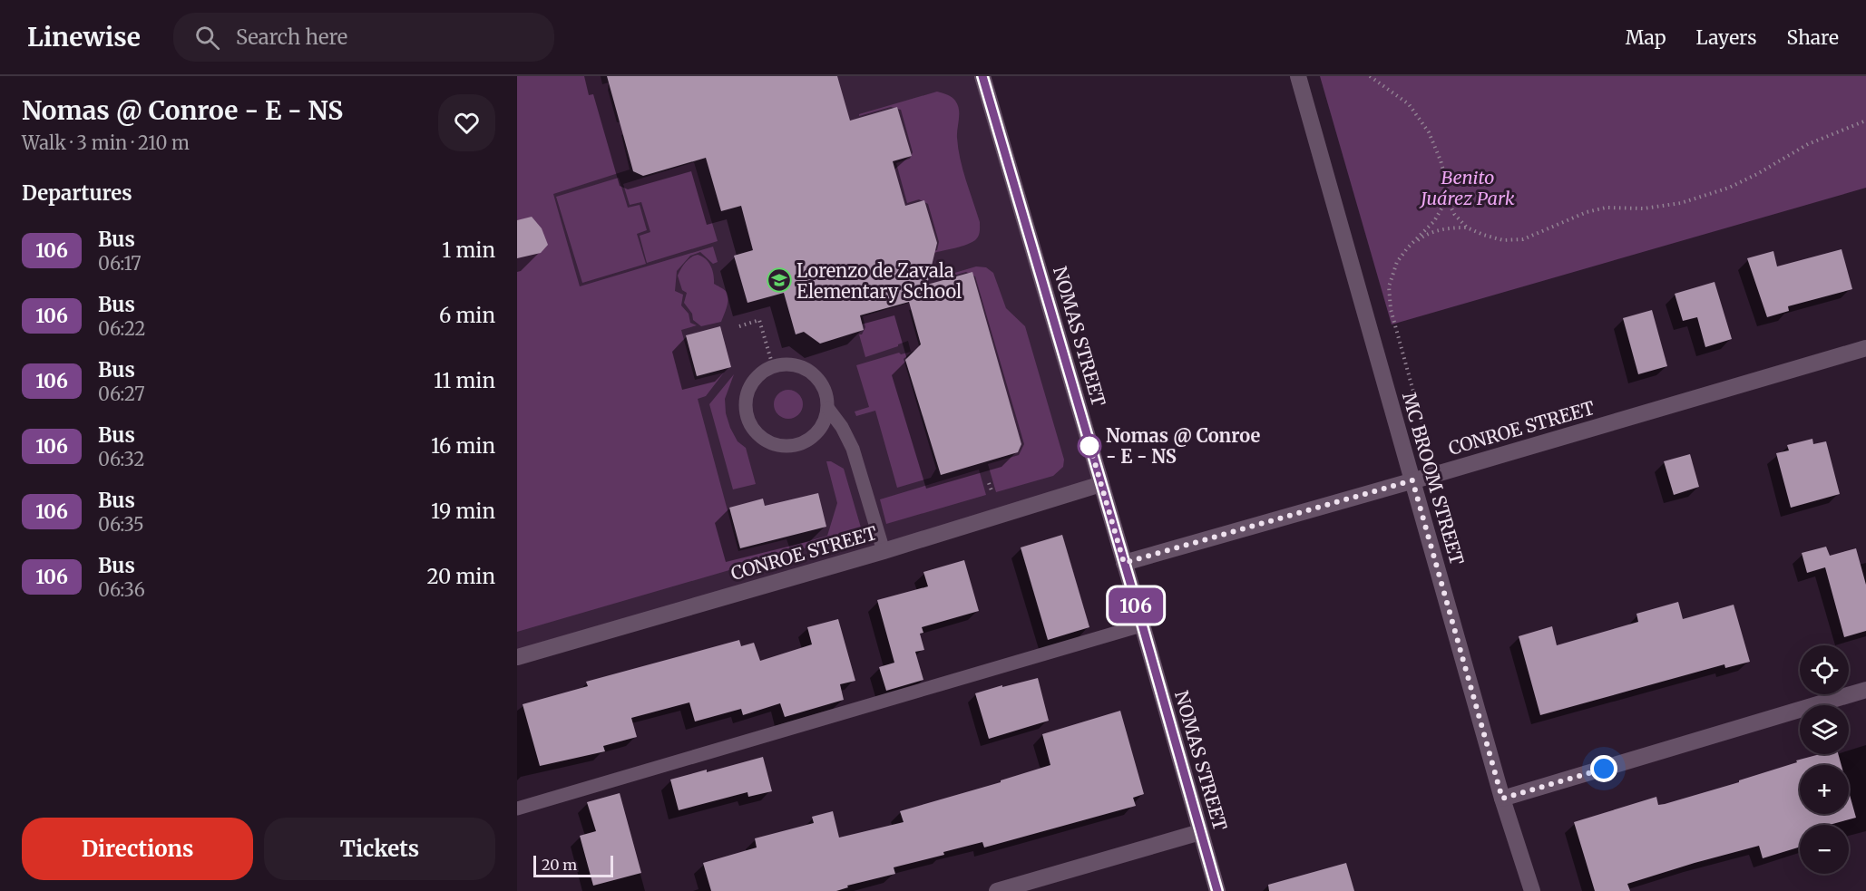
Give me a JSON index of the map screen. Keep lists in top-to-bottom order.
{
  "streets": {
    "street": ["NOMAS STREET", "CONROE STREET", "MC BROOM STREET"]
  },
  "crossings": [
    ["NOMAS STREET", "CONROE STREET"],
    ["CONROE STREET", "MC BROOM STREET"]
  ],
  "parks": ["Benito Juárez Park"],
  "places": {
    "school or university": ["Lorenzo de Zavala Elementary School"],
    "other": ["Nomas @ Conroe - E - NS"]
  },
  "lines": ["bus line 106"],
  "scale_bar": "20 m",
  "page": {
    "header": "Linewise",
    "search": "Search here",
    "nav": ["Map", "Layers", "Share"],
    "heading": [
      ["Nomas @ Conroe - E - NS", "Walk · 3 min · 210 m"],
      "Departures"
    ],
    "on_map": "106",
    "list": [
      {
        "mark": "106",
        "name": "Bus",
        "note": "06:17",
        "value": "1 min"
      },
      {
        "mark": "106",
        "name": "Bus",
        "note": "06:22",
        "value": "6 min"
      },
      {
        "mark": "106",
        "name": "Bus",
        "note": "06:27",
        "value": "11 min"
      },
      {
        "mark": "106",
        "name": "Bus",
        "note": "06:32",
        "value": "16 min"
      },
      {
        "mark": "106",
        "name": "Bus",
        "note": "06:35",
        "value": "19 min"
      },
      {
        "mark": "106",
        "name": "Bus",
        "note": "06:36",
        "value": "20 min"
      }
    ],
    "map_buttons": ["+", "−"],
    "buttons": ["Directions", "Tickets"],
    "scale": "20 m"
  }
}
